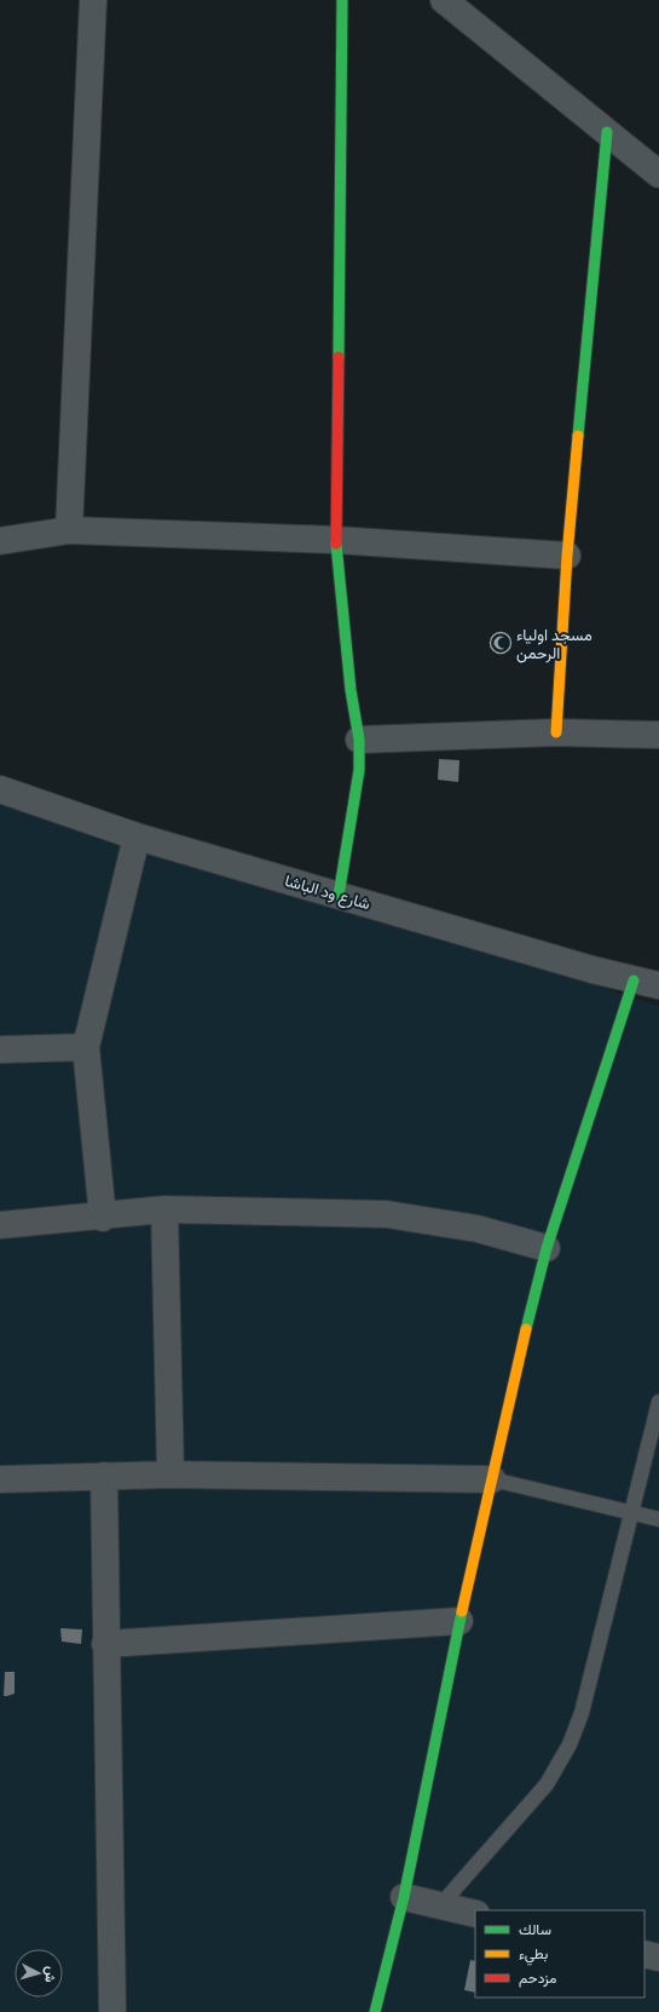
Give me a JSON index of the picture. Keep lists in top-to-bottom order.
{
  "streets": {
    "street": ["شارع ود الباشا"]
  },
  "places": {
    "mosque": ["مسجد اولياء الرحمن"]
  },
  "legend": ["سالك", "بطيء", "مزدحم"],
  "north": "right"
}
